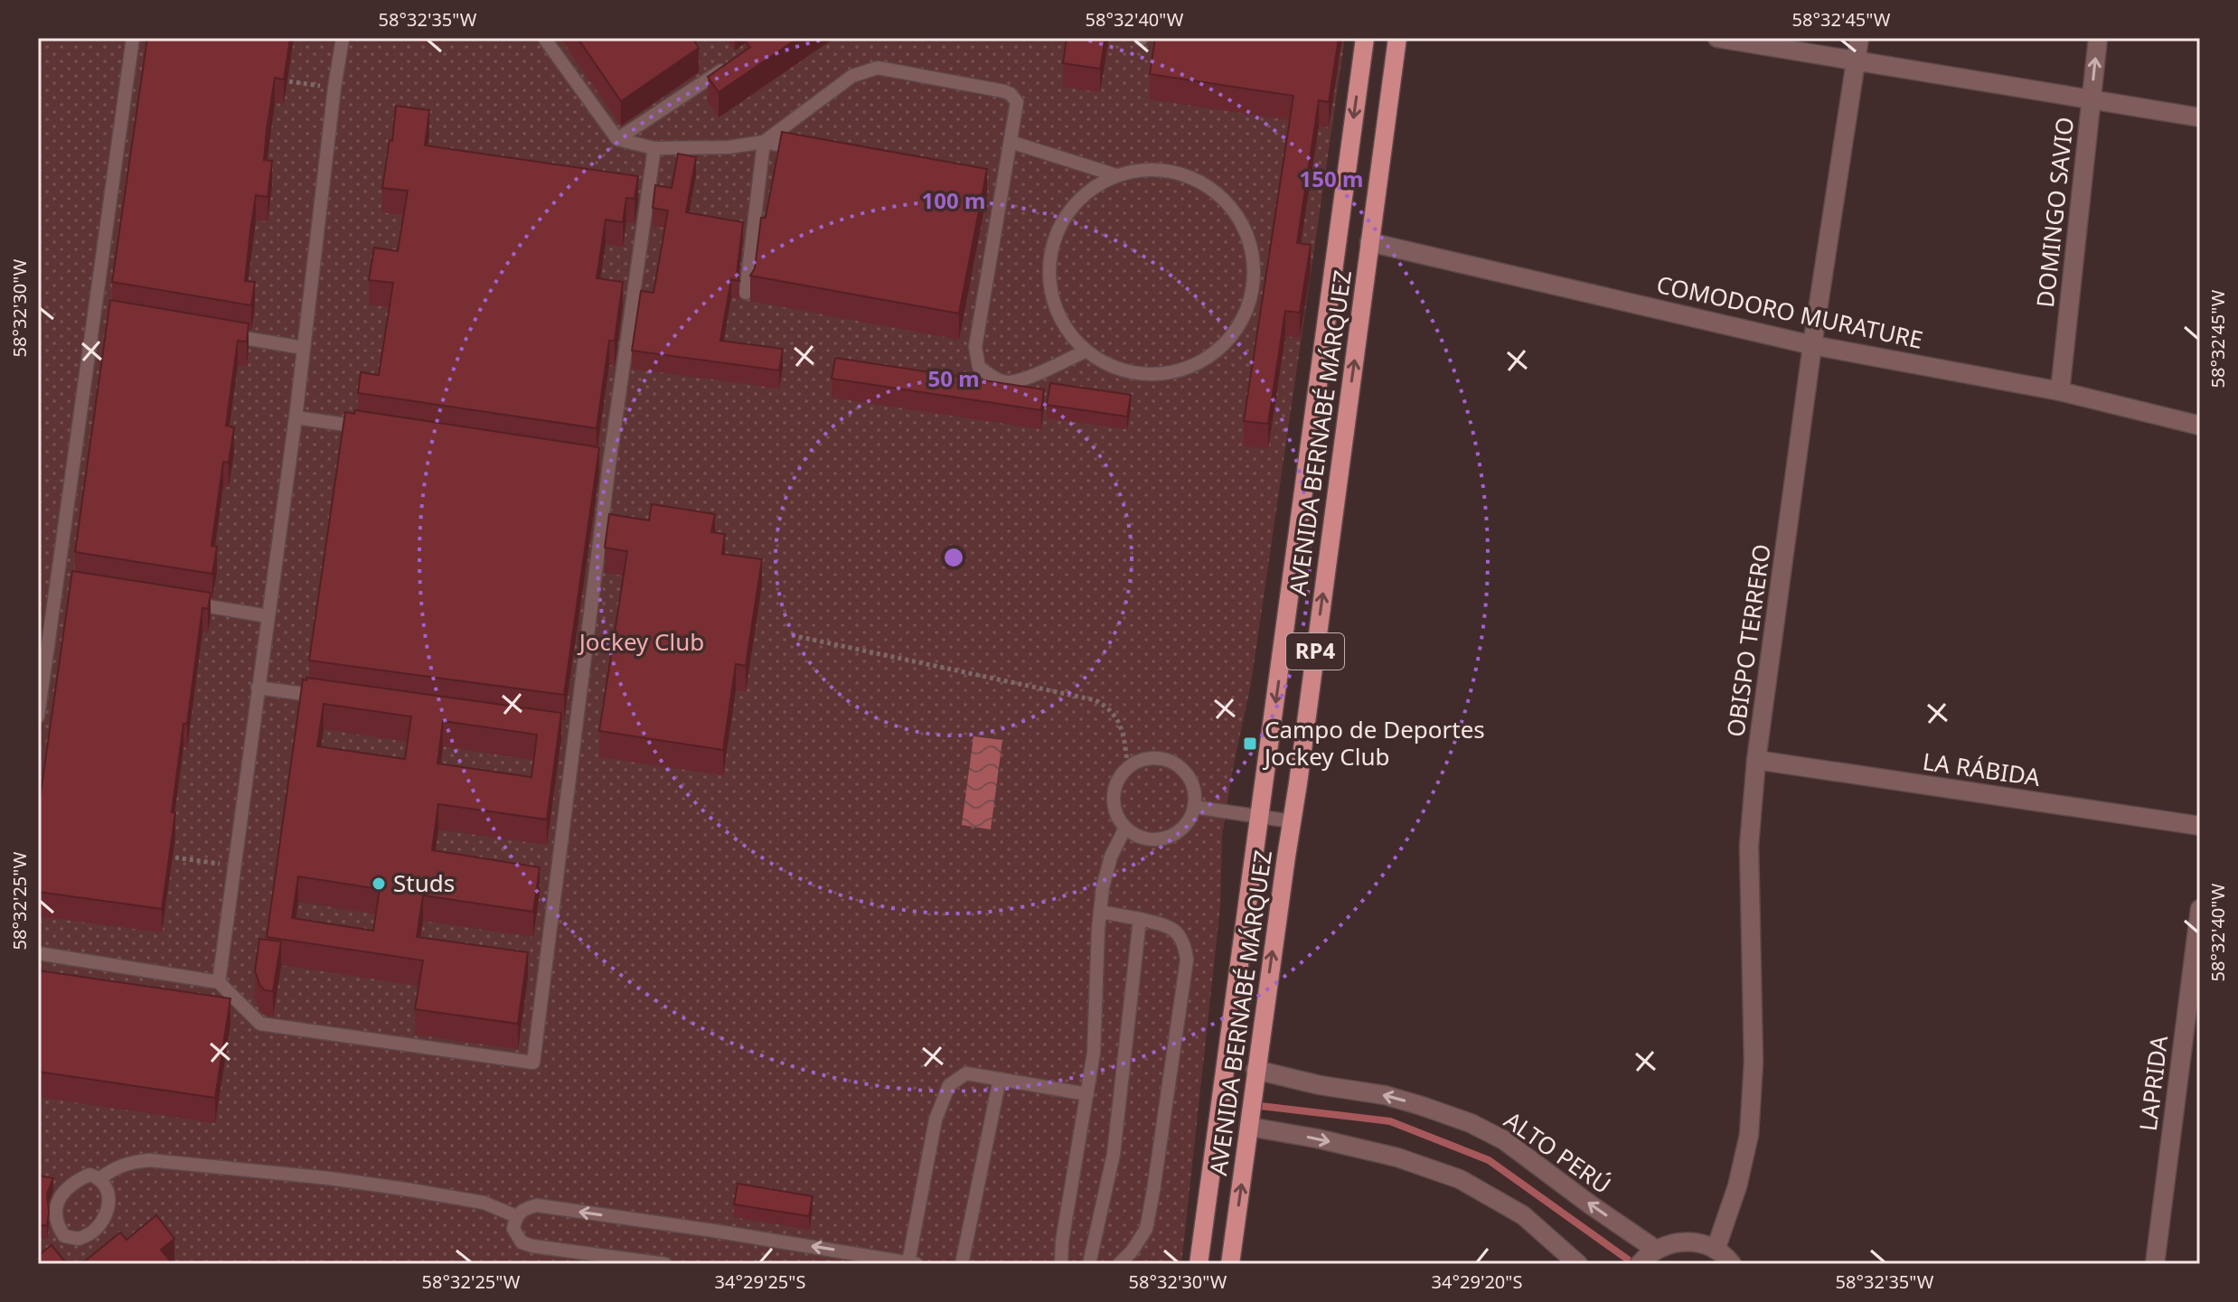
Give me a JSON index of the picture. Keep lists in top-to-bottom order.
{
  "streets": {
    "main road": ["AVENIDA BERNABÉ MÁRQUEZ", "RP4"],
    "street": [
      "DOMINGO SAVIO",
      "COMODORO MURATURE",
      "OBISPO TERRERO",
      "LA RÁBIDA",
      "LAPRIDA",
      "ALTO PERÚ"
    ]
  },
  "crossings": [
    ["DOMINGO SAVIO", "COMODORO MURATURE"],
    ["COMODORO MURATURE", "AVENIDA BERNABÉ MÁRQUEZ"],
    ["COMODORO MURATURE", "OBISPO TERRERO"],
    ["AVENIDA BERNABÉ MÁRQUEZ", "ALTO PERÚ"],
    ["OBISPO TERRERO", "LA RÁBIDA"]
  ],
  "parks": ["Jockey Club"],
  "places": {
    "transit": ["Campo de Deportes Jockey Club"],
    "other": ["Studs"]
  },
  "coordinates": [
    "58°32'35\"W",
    "58°32'40\"W",
    "58°32'45\"W",
    "58°32'30\"W",
    "58°32'25\"W",
    "34°29'25\"S",
    "34°29'20\"S"
  ],
  "rings": ["150 m", "100 m", "50 m"]
}
